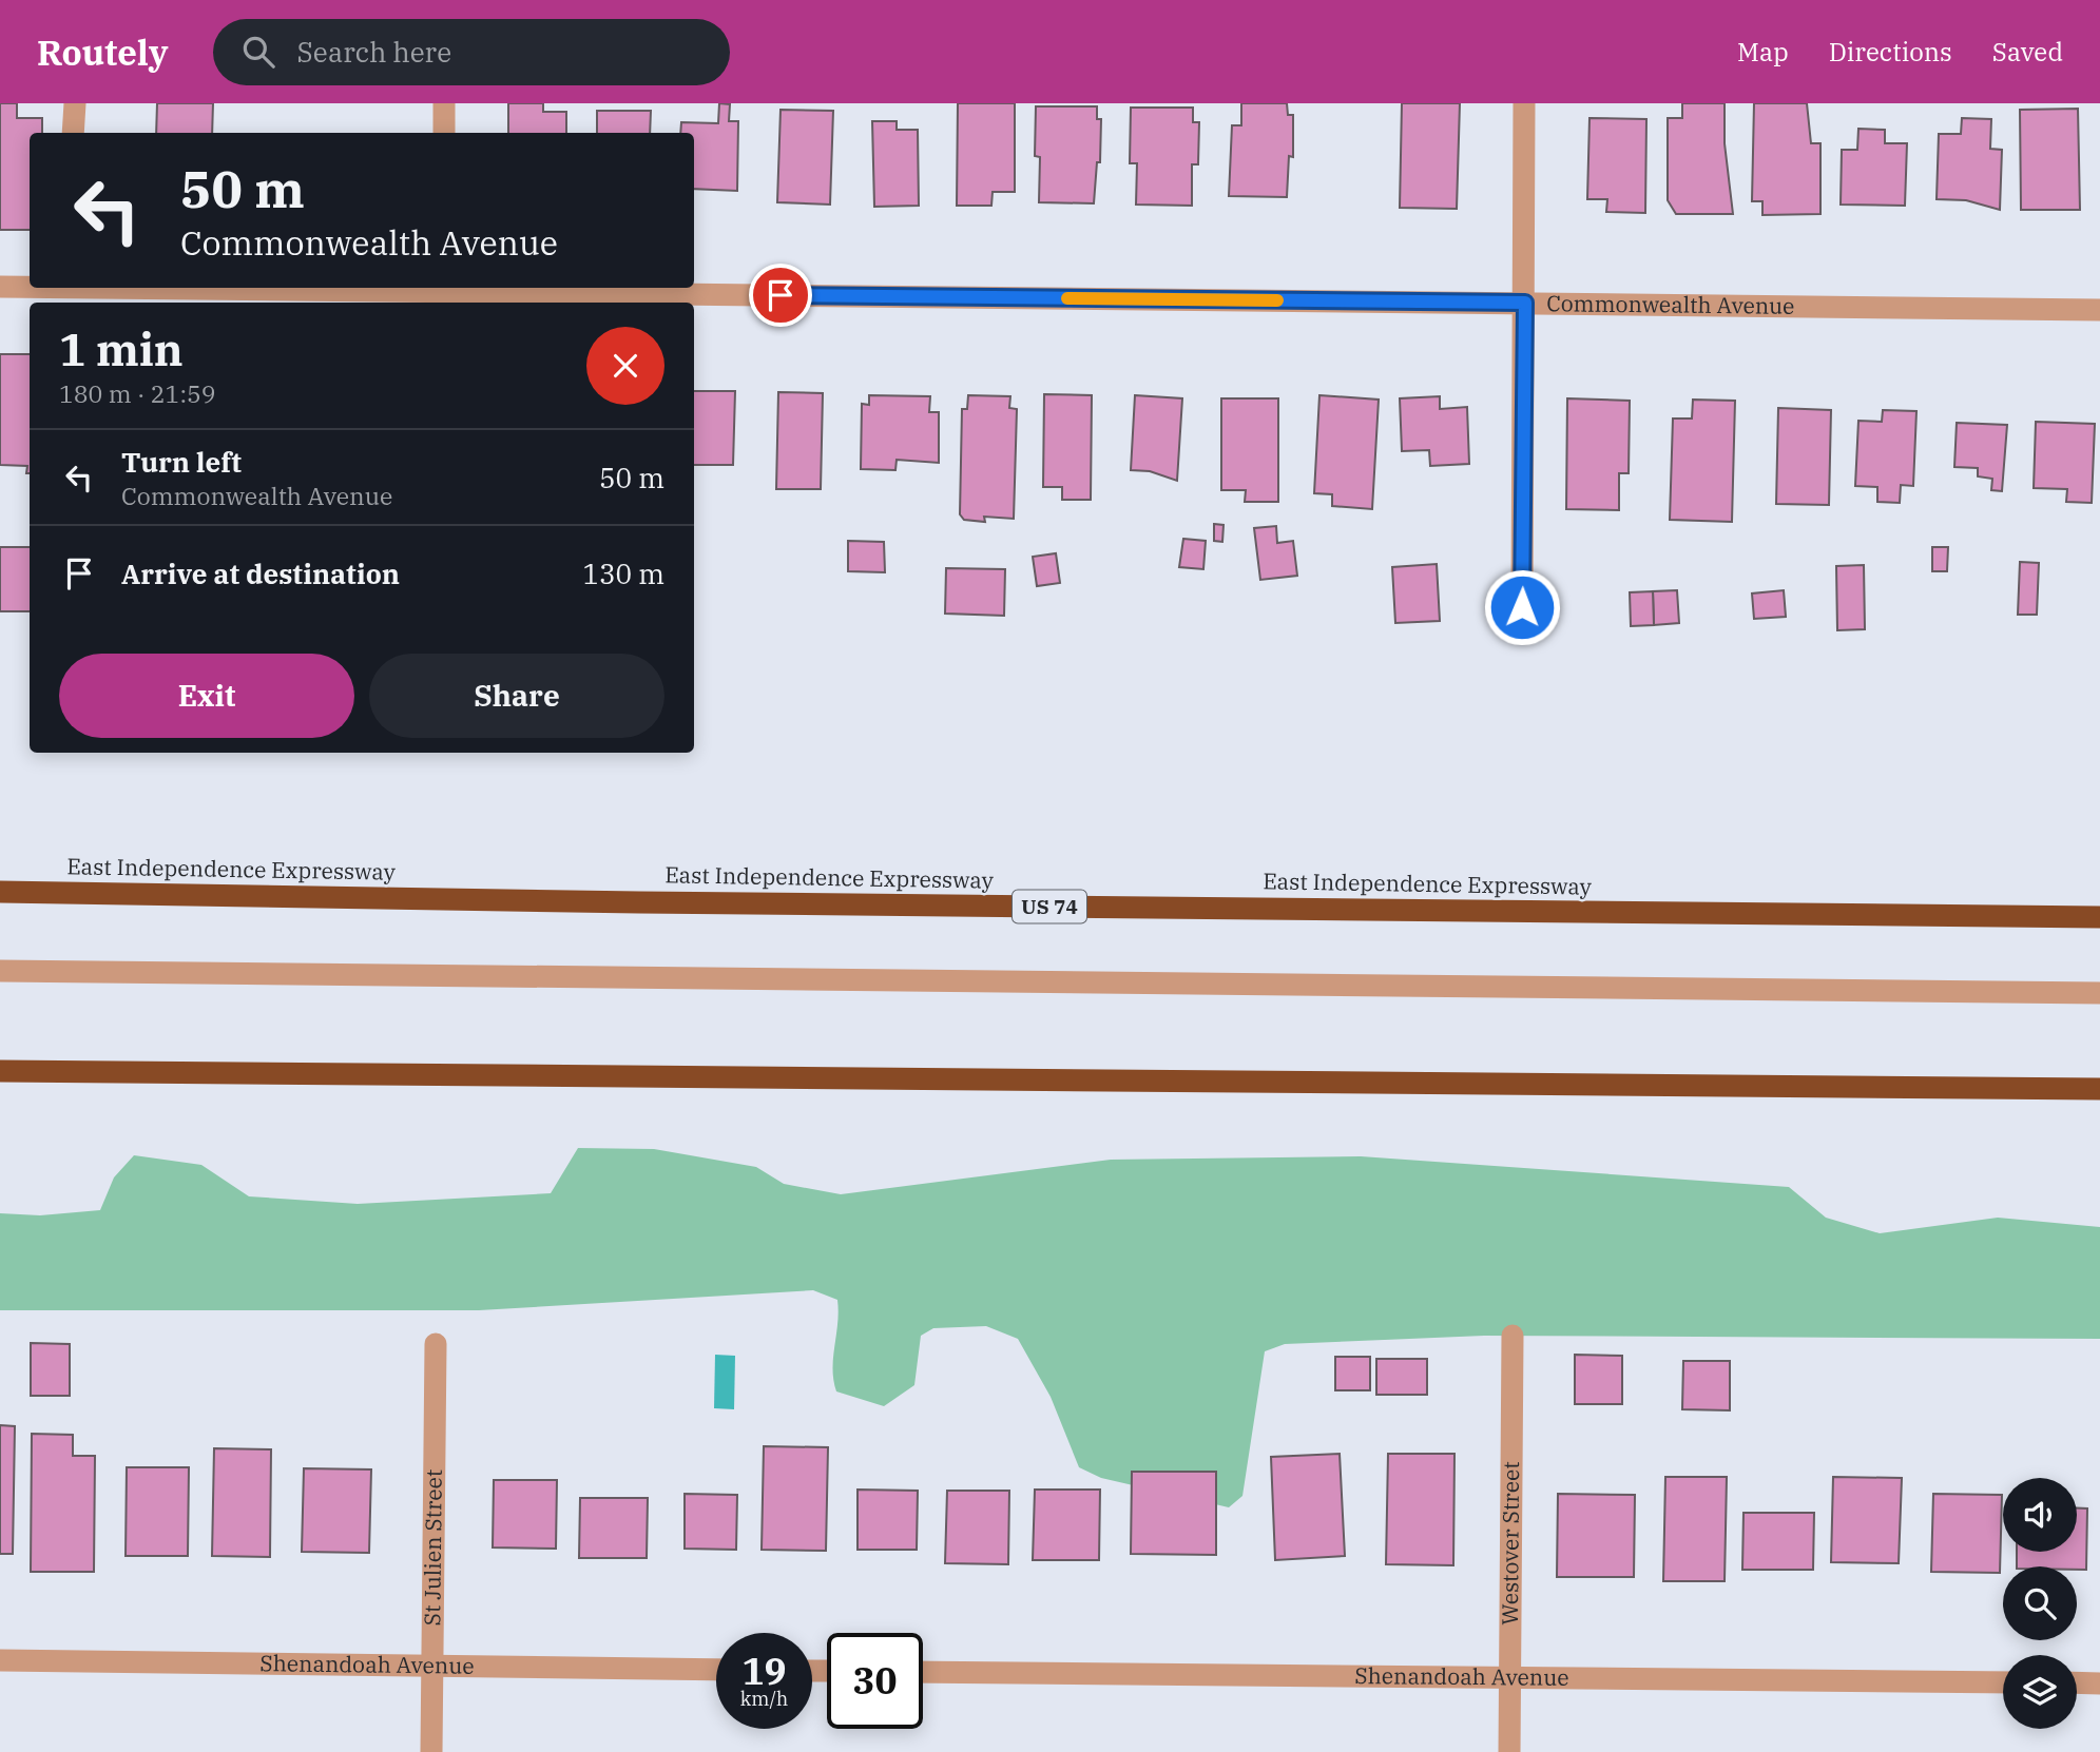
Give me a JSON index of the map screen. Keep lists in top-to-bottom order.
{
  "streets": {
    "highway": ["East Independence Expressway", "US 74"],
    "street": [
      "Commonwealth Avenue",
      "Westover Street",
      "St Julien Street",
      "Shenandoah Avenue"
    ]
  },
  "crossings": [
    ["Westover Street", "Shenandoah Avenue"],
    ["St Julien Street", "Shenandoah Avenue"]
  ],
  "page": {
    "header": "Routely",
    "search": "Search here",
    "nav": ["Map", "Directions", "Saved"],
    "turn": ["50 m", "Commonwealth Avenue"],
    "heading": ["1 min", "180 m · 21:59"],
    "list": [
      {
        "name": "Turn left",
        "note": "Commonwealth Avenue",
        "value": "50 m"
      },
      {
        "name": "Arrive at destination",
        "value": "130 m"
      }
    ],
    "buttons": ["Exit", "Share"],
    "speed": "19 km/h",
    "limit": "30"
  }
}
